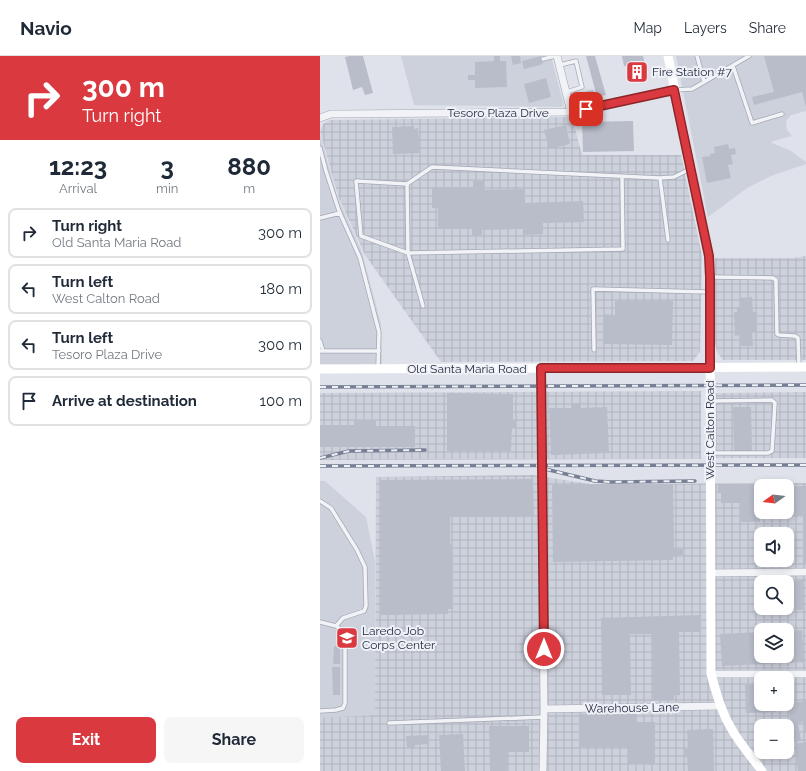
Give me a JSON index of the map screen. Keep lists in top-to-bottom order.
{
  "streets": {
    "main road": ["Old Santa Maria Road", "West Calton Road"],
    "street": ["Tesoro Plaza Drive", "Warehouse Lane"]
  },
  "crossings": [
    ["Tesoro Plaza Drive", "West Calton Road"],
    ["Old Santa Maria Road", "West Calton Road"],
    ["West Calton Road", "Warehouse Lane"]
  ],
  "places": {
    "building": ["Fire Station #7"],
    "school or university": ["Laredo Job Corps Center"]
  },
  "north": "left",
  "page": {
    "header": "Navio",
    "nav": ["Map", "Layers", "Share"],
    "turn": ["300 m", "Turn right"],
    "eta": [
      "12:23",
      "Arrival",
      "3",
      "min",
      "880",
      "m"
    ],
    "list": [
      {
        "name": "Turn right",
        "note": "Old Santa Maria Road",
        "value": "300 m"
      },
      {
        "name": "Turn left",
        "note": "West Calton Road",
        "value": "180 m"
      },
      {
        "name": "Turn left",
        "note": "Tesoro Plaza Drive",
        "value": "300 m"
      },
      {
        "name": "Arrive at destination",
        "value": "100 m"
      }
    ],
    "map_buttons": ["+", "−"],
    "buttons": ["Exit", "Share"]
  }
}
